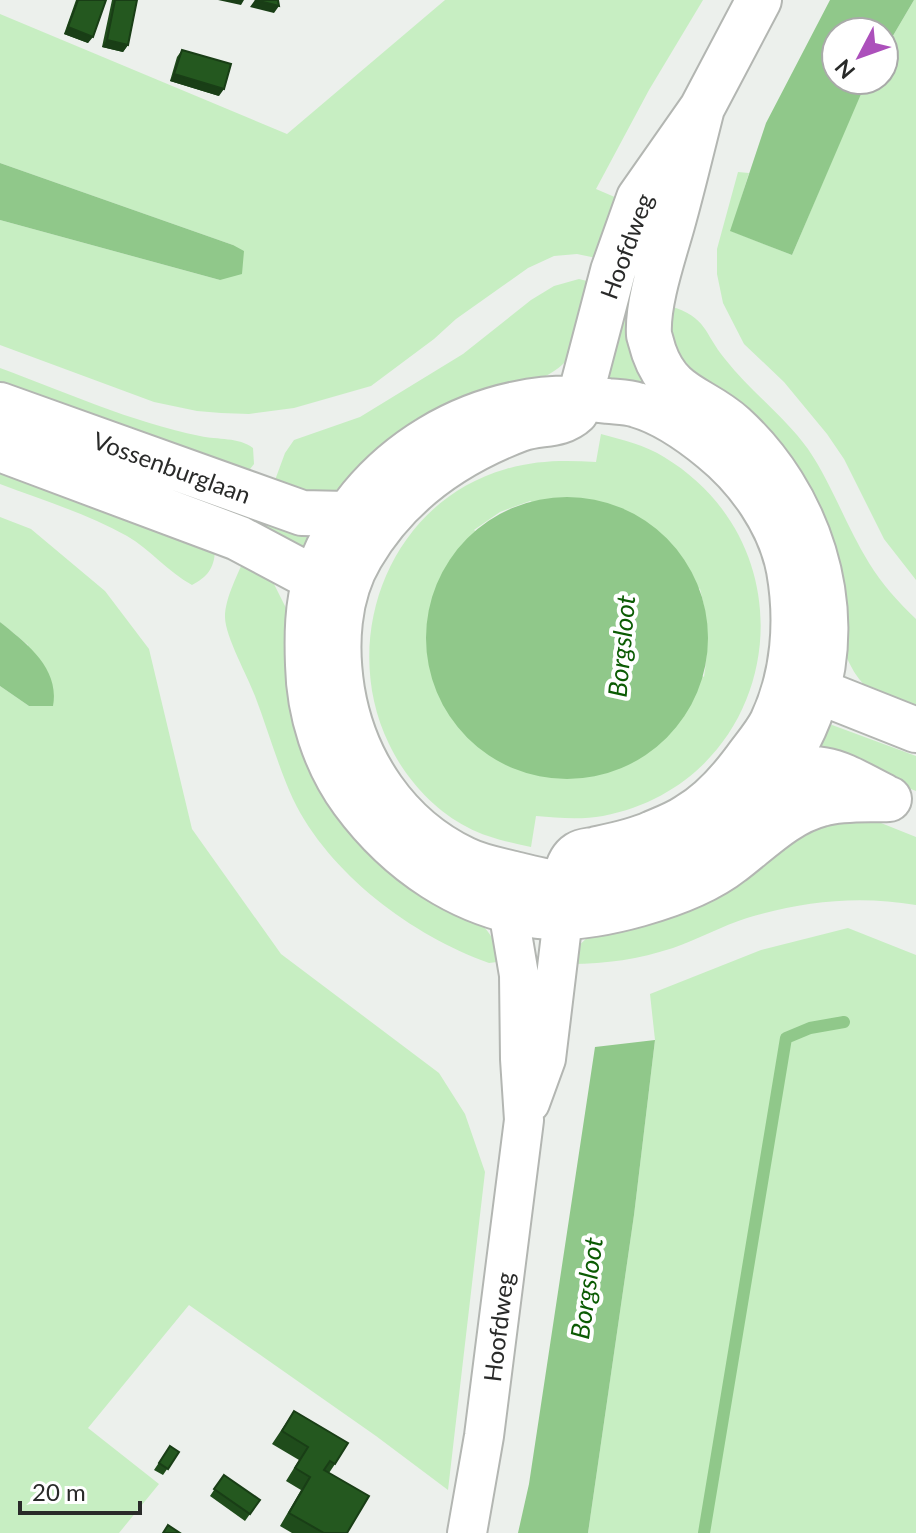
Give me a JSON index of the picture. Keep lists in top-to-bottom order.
{
  "streets": {
    "main road": ["Hoofdweg", "Vossenburglaan"]
  },
  "water": ["Borgsloot"],
  "scale_bar": "20 m",
  "north": "bottom left"
}
